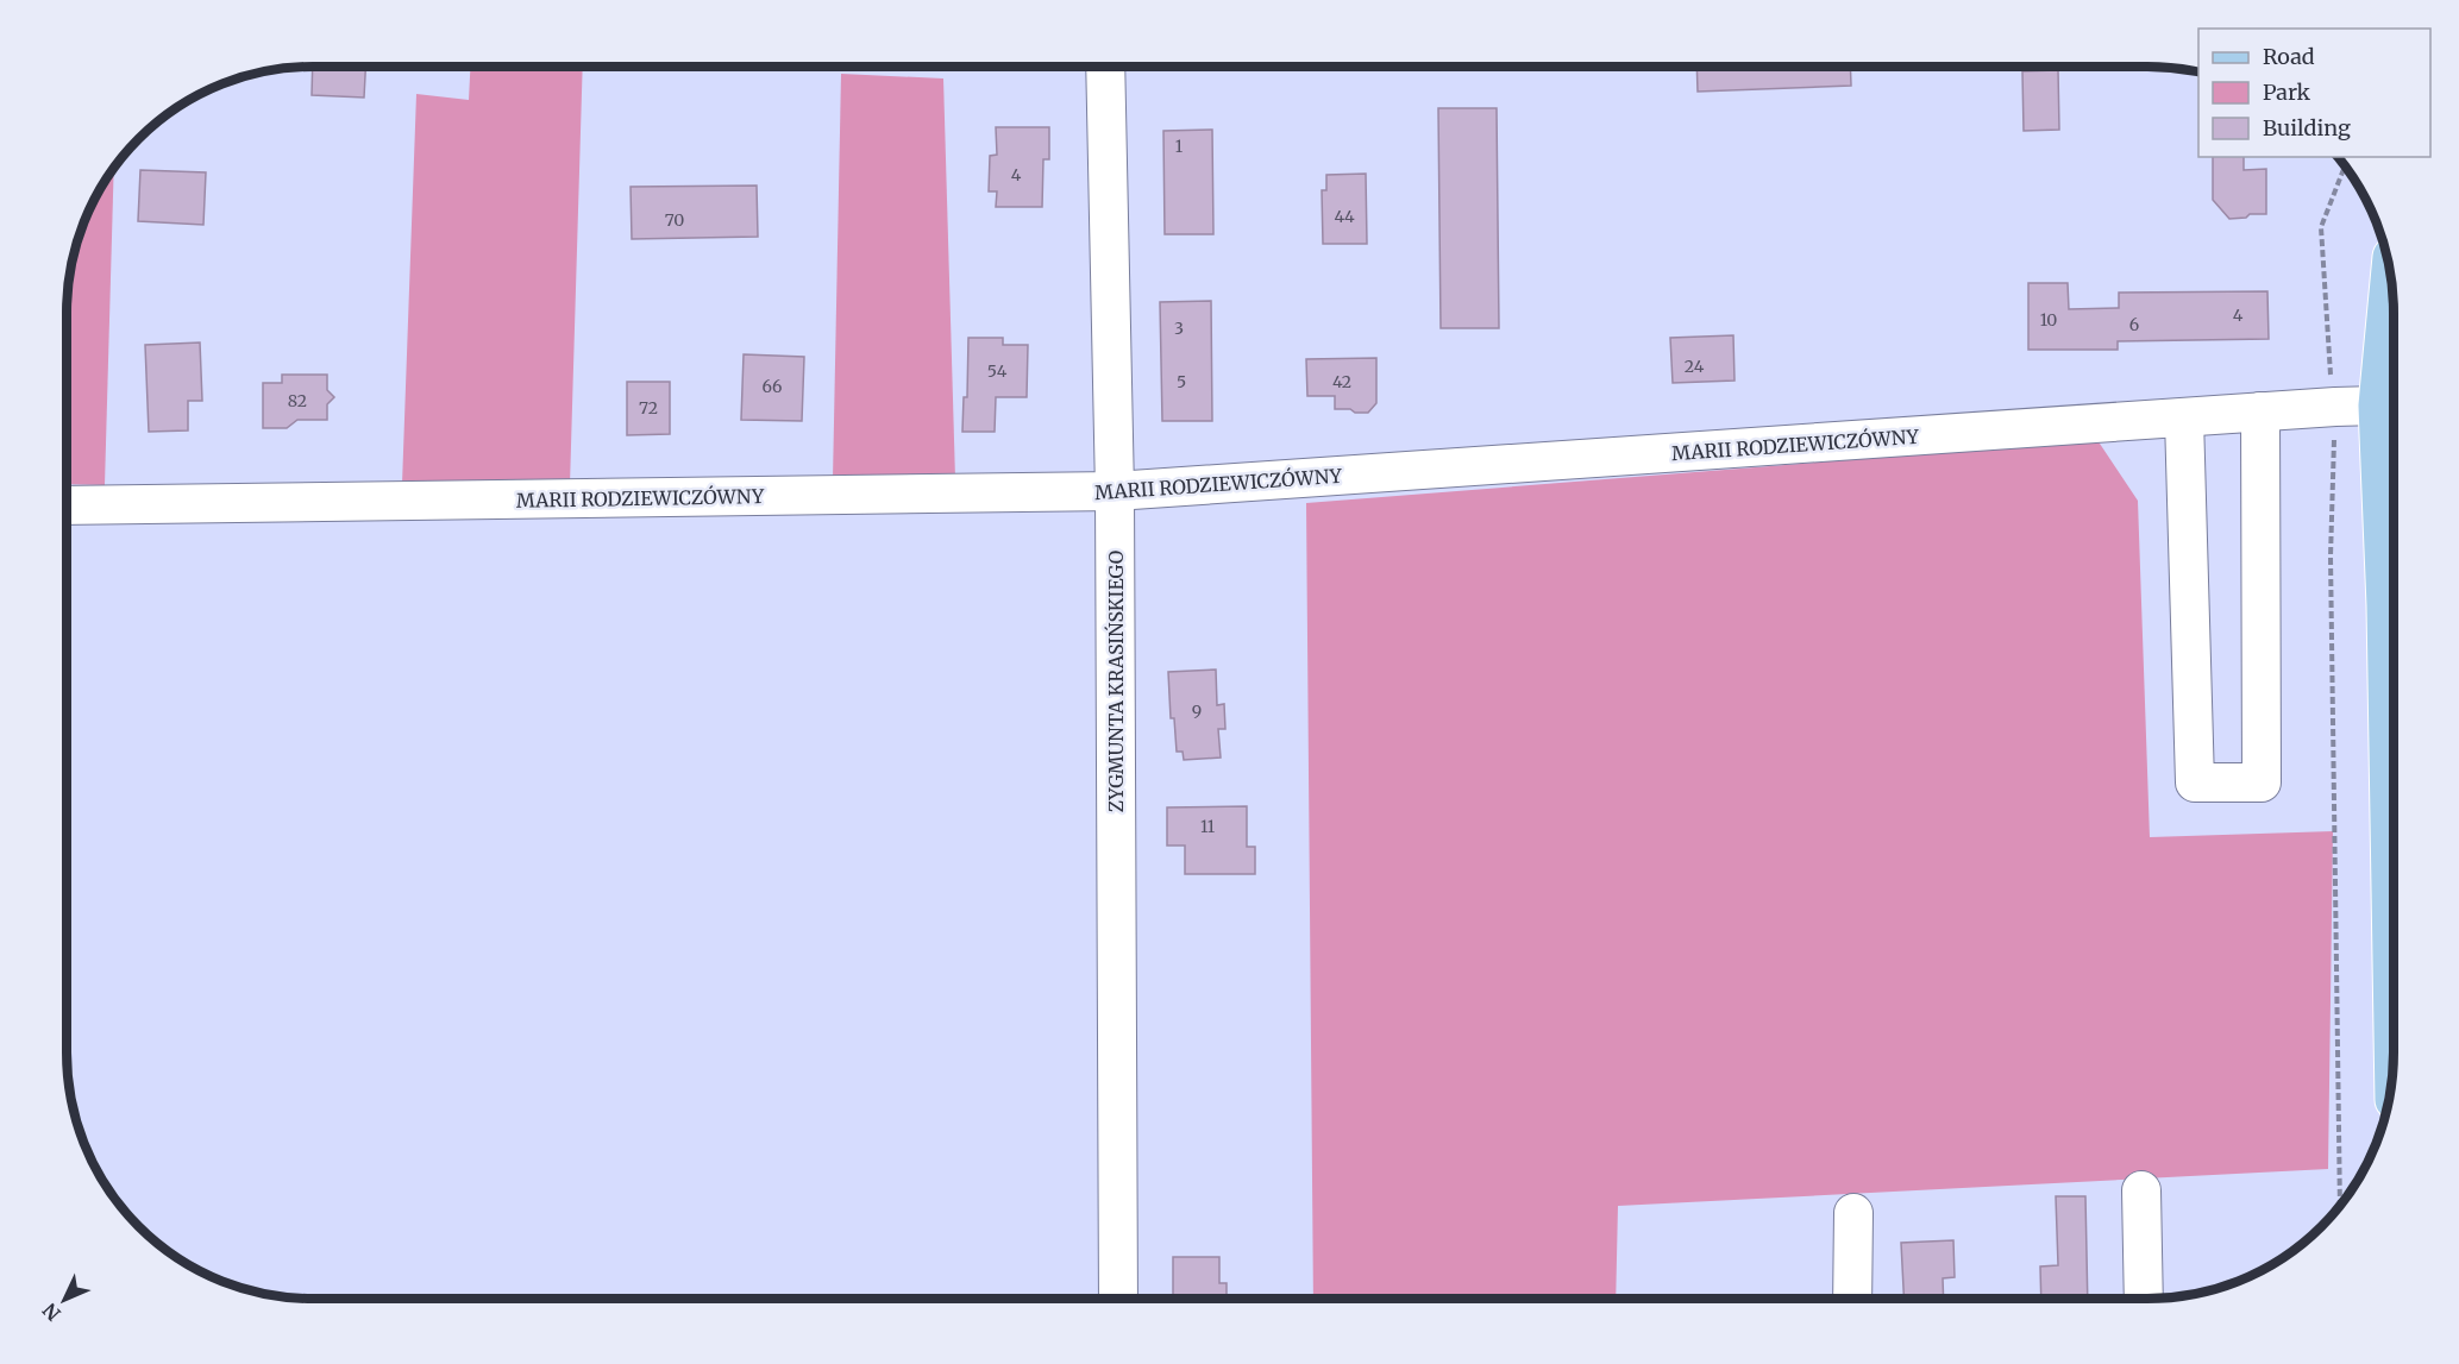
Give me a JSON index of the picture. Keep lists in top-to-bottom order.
{
  "streets": {
    "street": ["MARII RODZIEWICZÓWNY", "ZYGMUNTA KRASIŃSKIEGO"]
  },
  "crossings": [
    ["MARII RODZIEWICZÓWNY", "ZYGMUNTA KRASIŃSKIEGO"]
  ],
  "house_numbers": [
    "1",
    "4",
    "44",
    "70",
    "4",
    "10",
    "6",
    "3",
    "24",
    "54",
    "5",
    "42",
    "66",
    "82",
    "72",
    "9",
    "11"
  ],
  "legend": ["Road", "Park", "Building"],
  "north": "bottom left"
}
